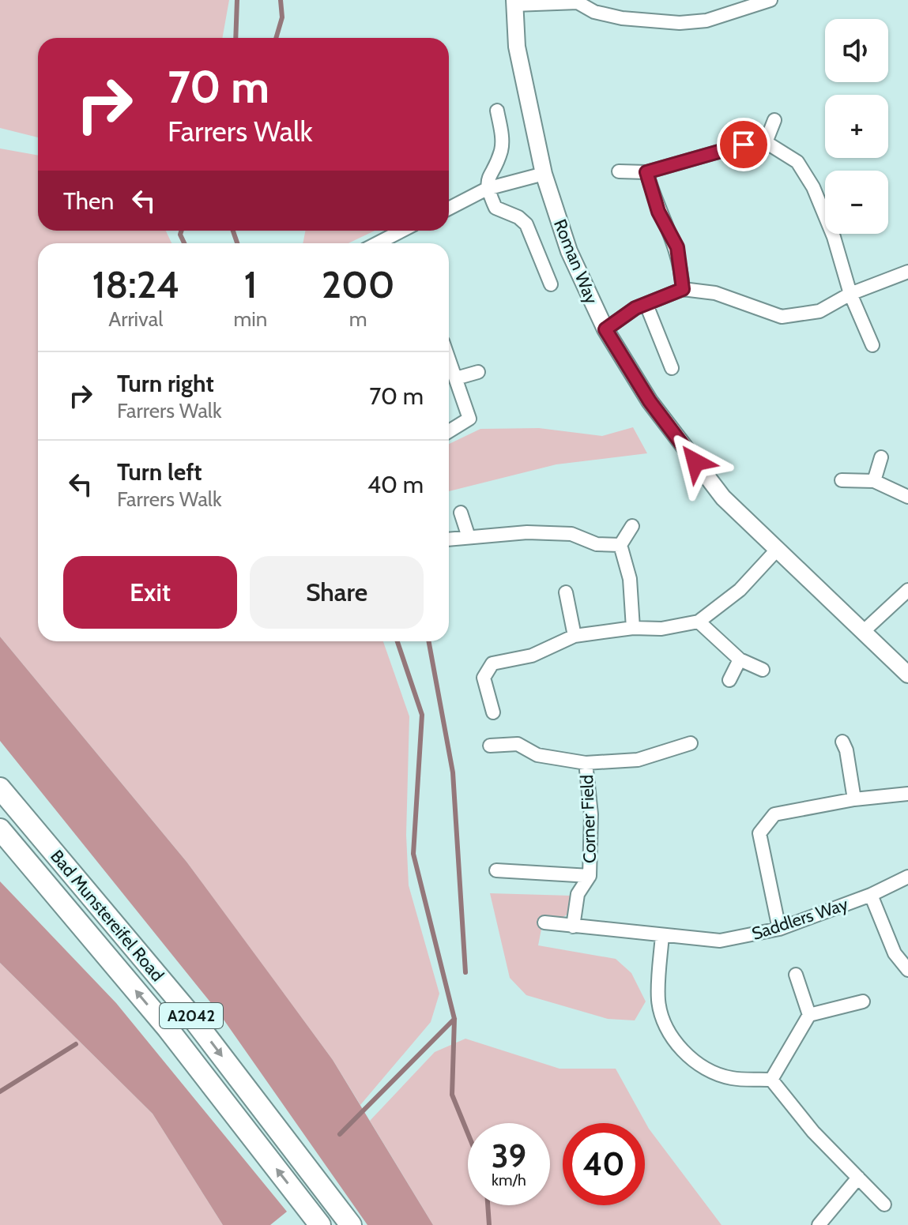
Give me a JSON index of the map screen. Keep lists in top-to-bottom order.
{
  "streets": {
    "main road": ["Bad Munstereifel Road", "A2042"],
    "street": ["Roman Way", "Corner Field", "Saddlers Way"]
  },
  "crossings": [
    ["Corner Field", "Saddlers Way"]
  ],
  "page": {
    "map_buttons": ["+", "−"],
    "turn": ["70 m", "Farrers Walk"],
    "then": "Then",
    "eta": [
      "18:24",
      "Arrival",
      "1",
      "min",
      "200",
      "m"
    ],
    "list": [
      {
        "name": "Turn right",
        "note": "Farrers Walk",
        "value": "70 m"
      },
      {
        "name": "Turn left",
        "note": "Farrers Walk",
        "value": "40 m"
      }
    ],
    "buttons": ["Exit", "Share"],
    "speed": "39 km/h",
    "limit": "40"
  }
}
